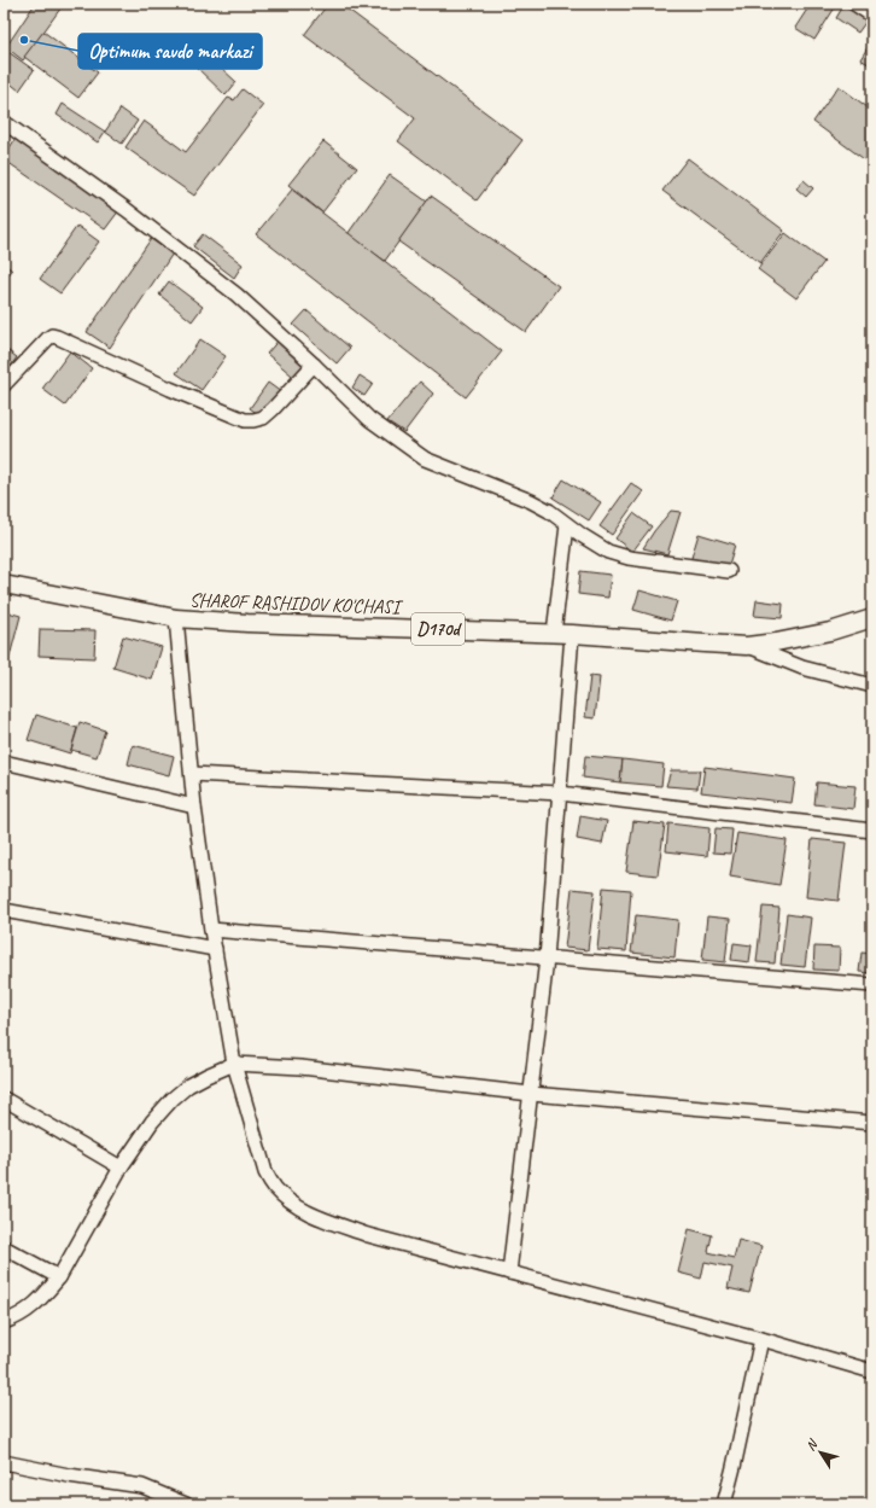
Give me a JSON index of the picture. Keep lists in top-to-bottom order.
{
  "streets": {
    "main road": ["SHAROF RASHIDOV KO'CHASI", "D170d"]
  },
  "places": ["Optimum savdo markazi"],
  "north": "top left"
}
